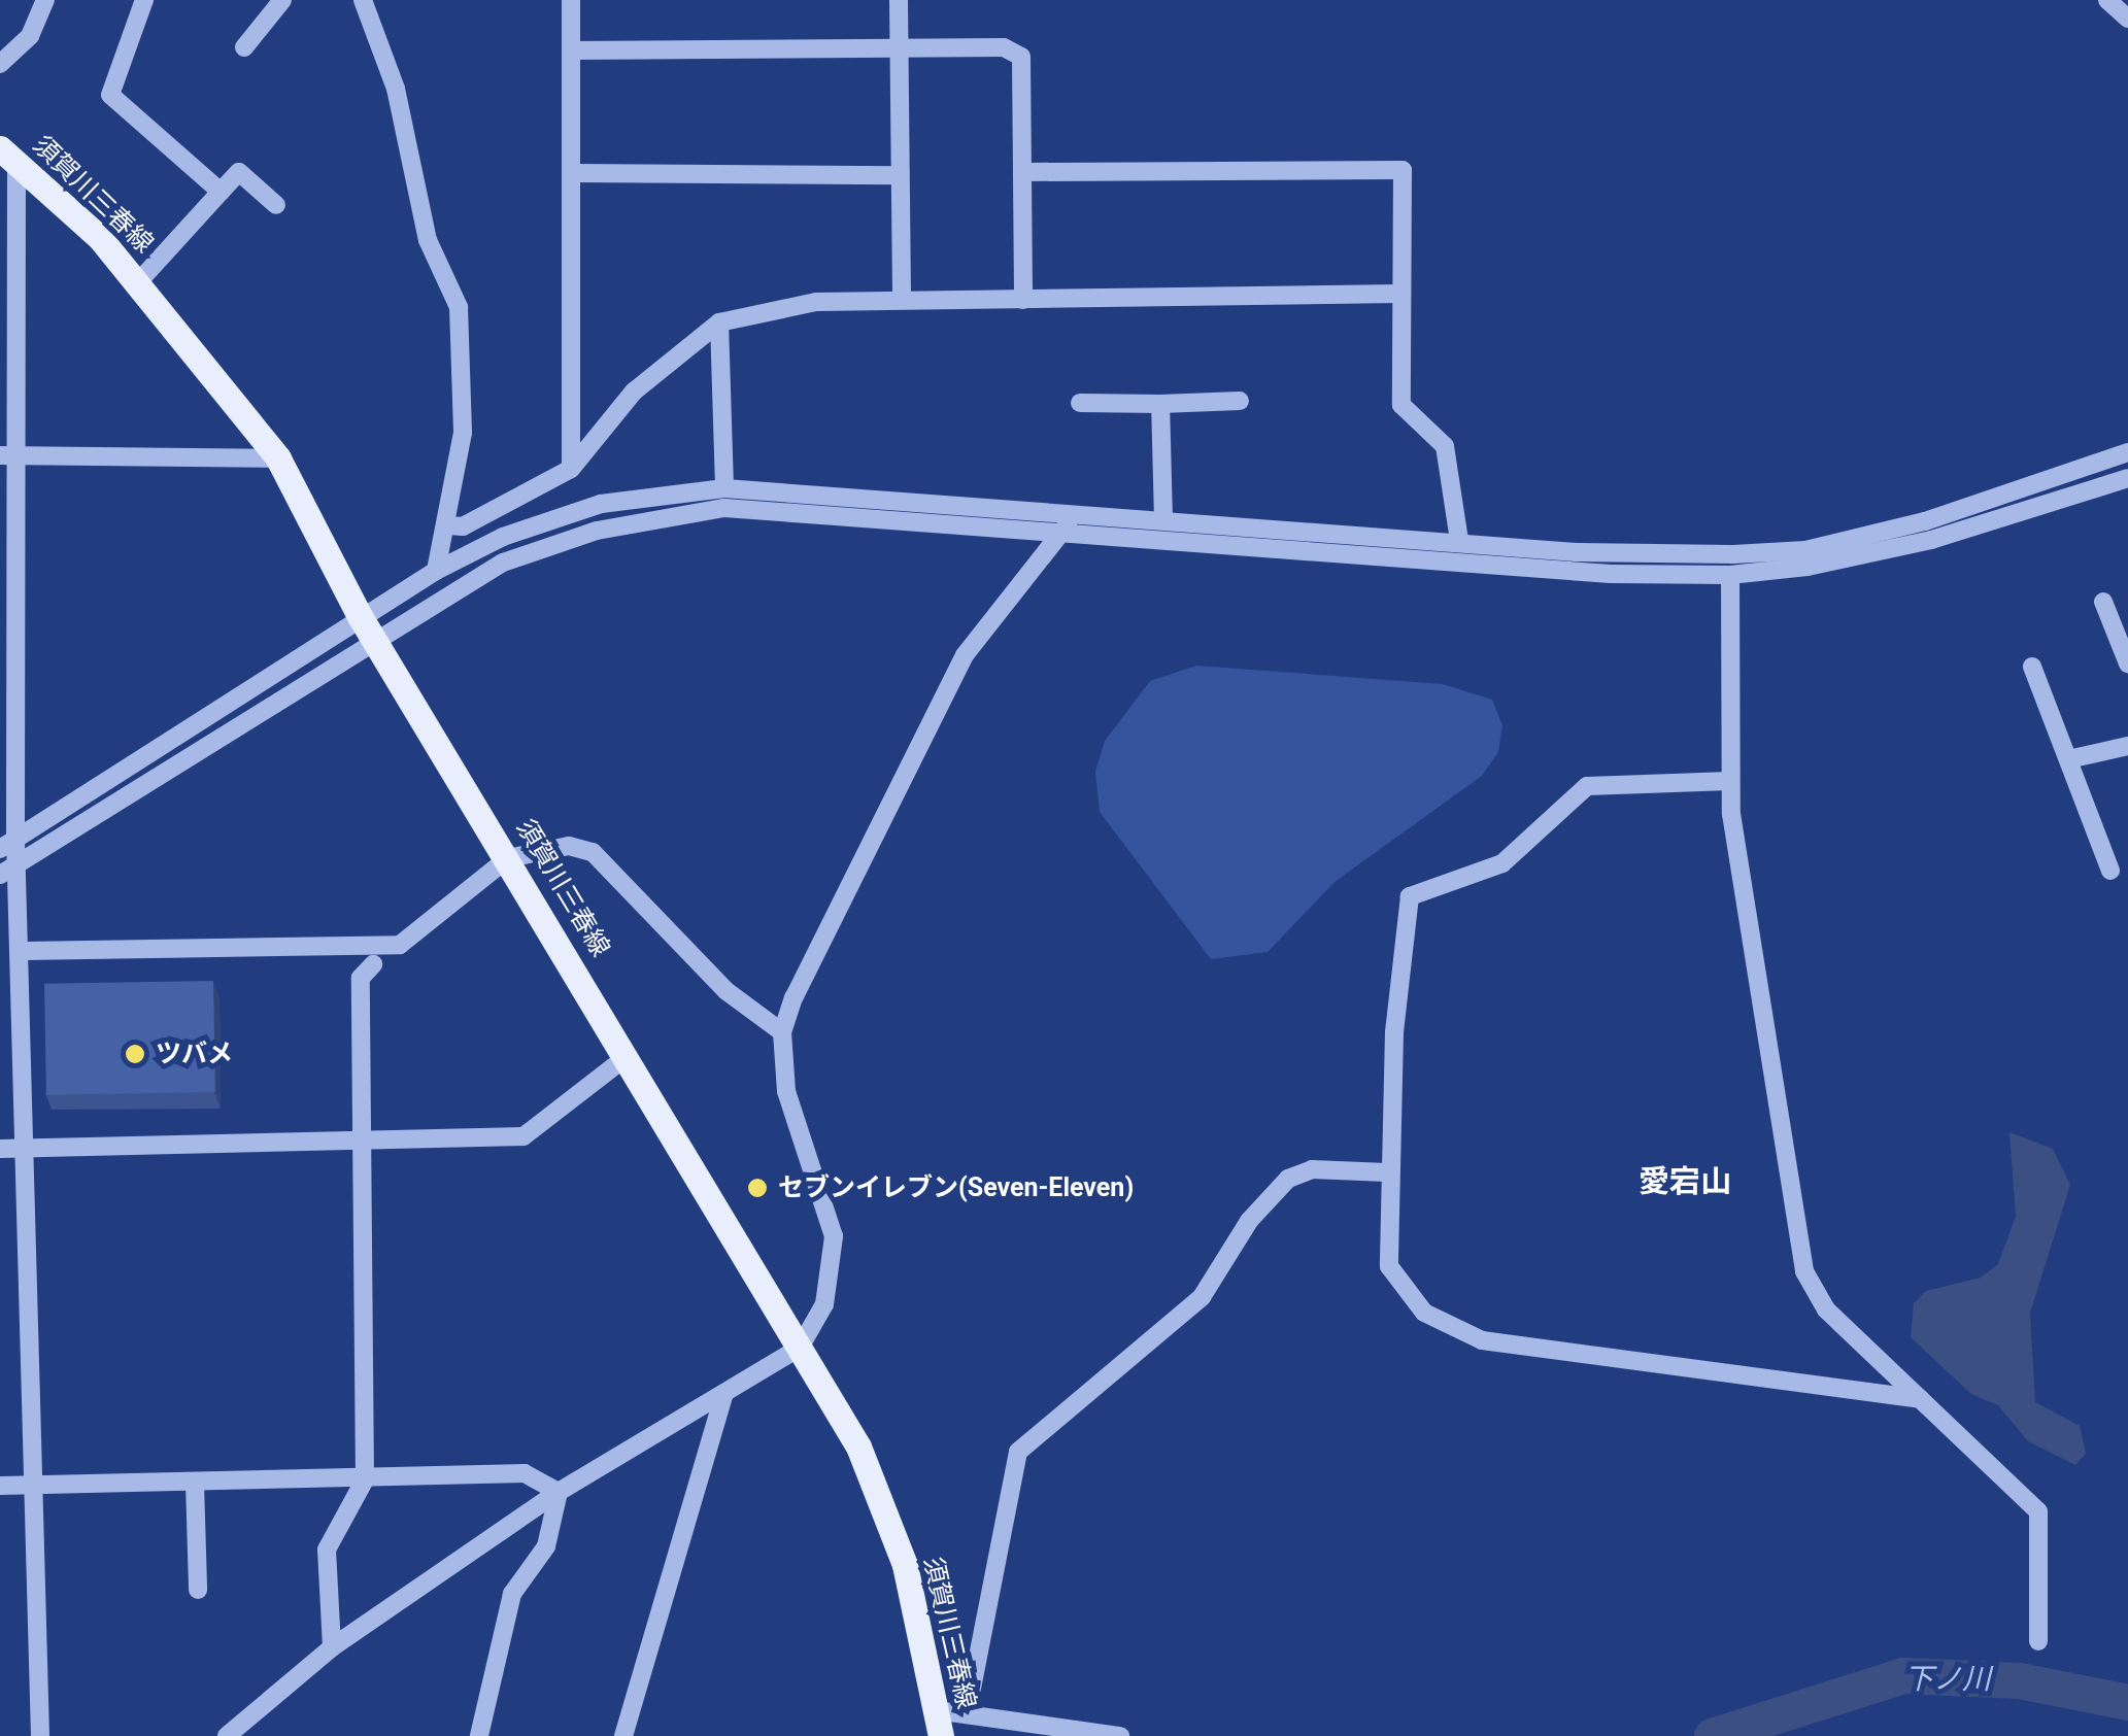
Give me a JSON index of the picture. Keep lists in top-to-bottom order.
{
  "streets": {
    "main road": ["須賀川三春線"]
  },
  "districts": ["愛宕山"],
  "water": ["下ノ川"],
  "places": ["ツバメ", "セブンイレブン(Seven-Eleven)"]
}
